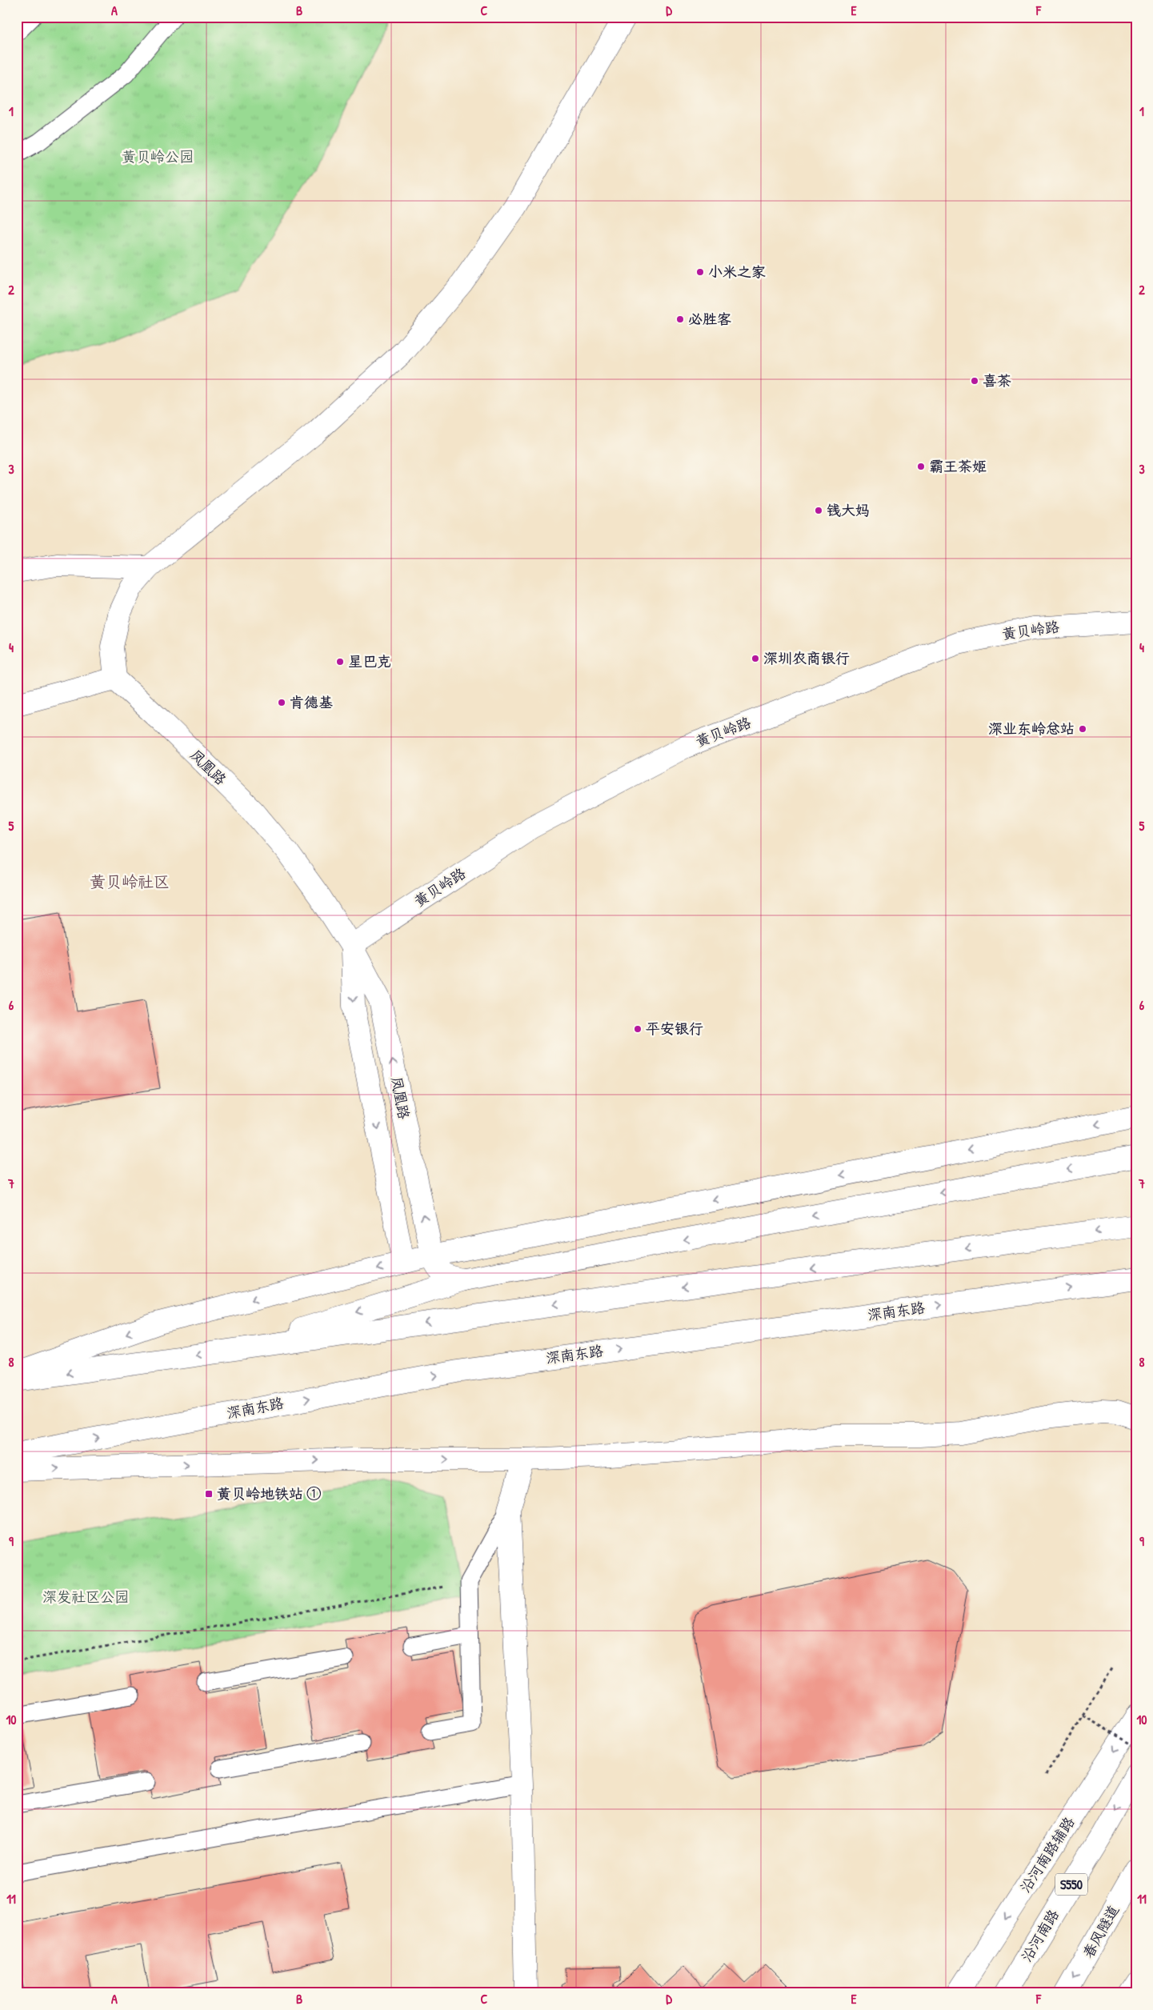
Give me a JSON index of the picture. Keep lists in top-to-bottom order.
{
  "streets": {
    "main road": [
      "黄贝岭路",
      "凤凰路",
      "深南东路",
      "沿河南路辅路",
      "S550",
      "春风隧道",
      "沿河南路"
    ]
  },
  "crossings": [
    ["黄贝岭路", "凤凰路"]
  ],
  "one_way": ["沿河南路辅路", "春风隧道", "沿河南路"],
  "districts": ["黄贝岭社区"],
  "parks": ["黄贝岭公园", "深发社区公园"],
  "places": {
    "other": [
      "小米之家",
      "必胜客",
      "喜茶",
      "霸王茶姬",
      "钱大妈",
      "深圳农商银行",
      "星巴克",
      "肯德基",
      "深业东岭总站",
      "平安银行"
    ],
    "transit": ["黄贝岭地铁站 ①"]
  },
  "grid": {
    "columns": [
      "A",
      "B",
      "C",
      "D",
      "E",
      "F"
    ],
    "rows": [
      "1",
      "2",
      "3",
      "4",
      "5",
      "6",
      "7",
      "8",
      "9",
      "10",
      "11"
    ]
  }
}
